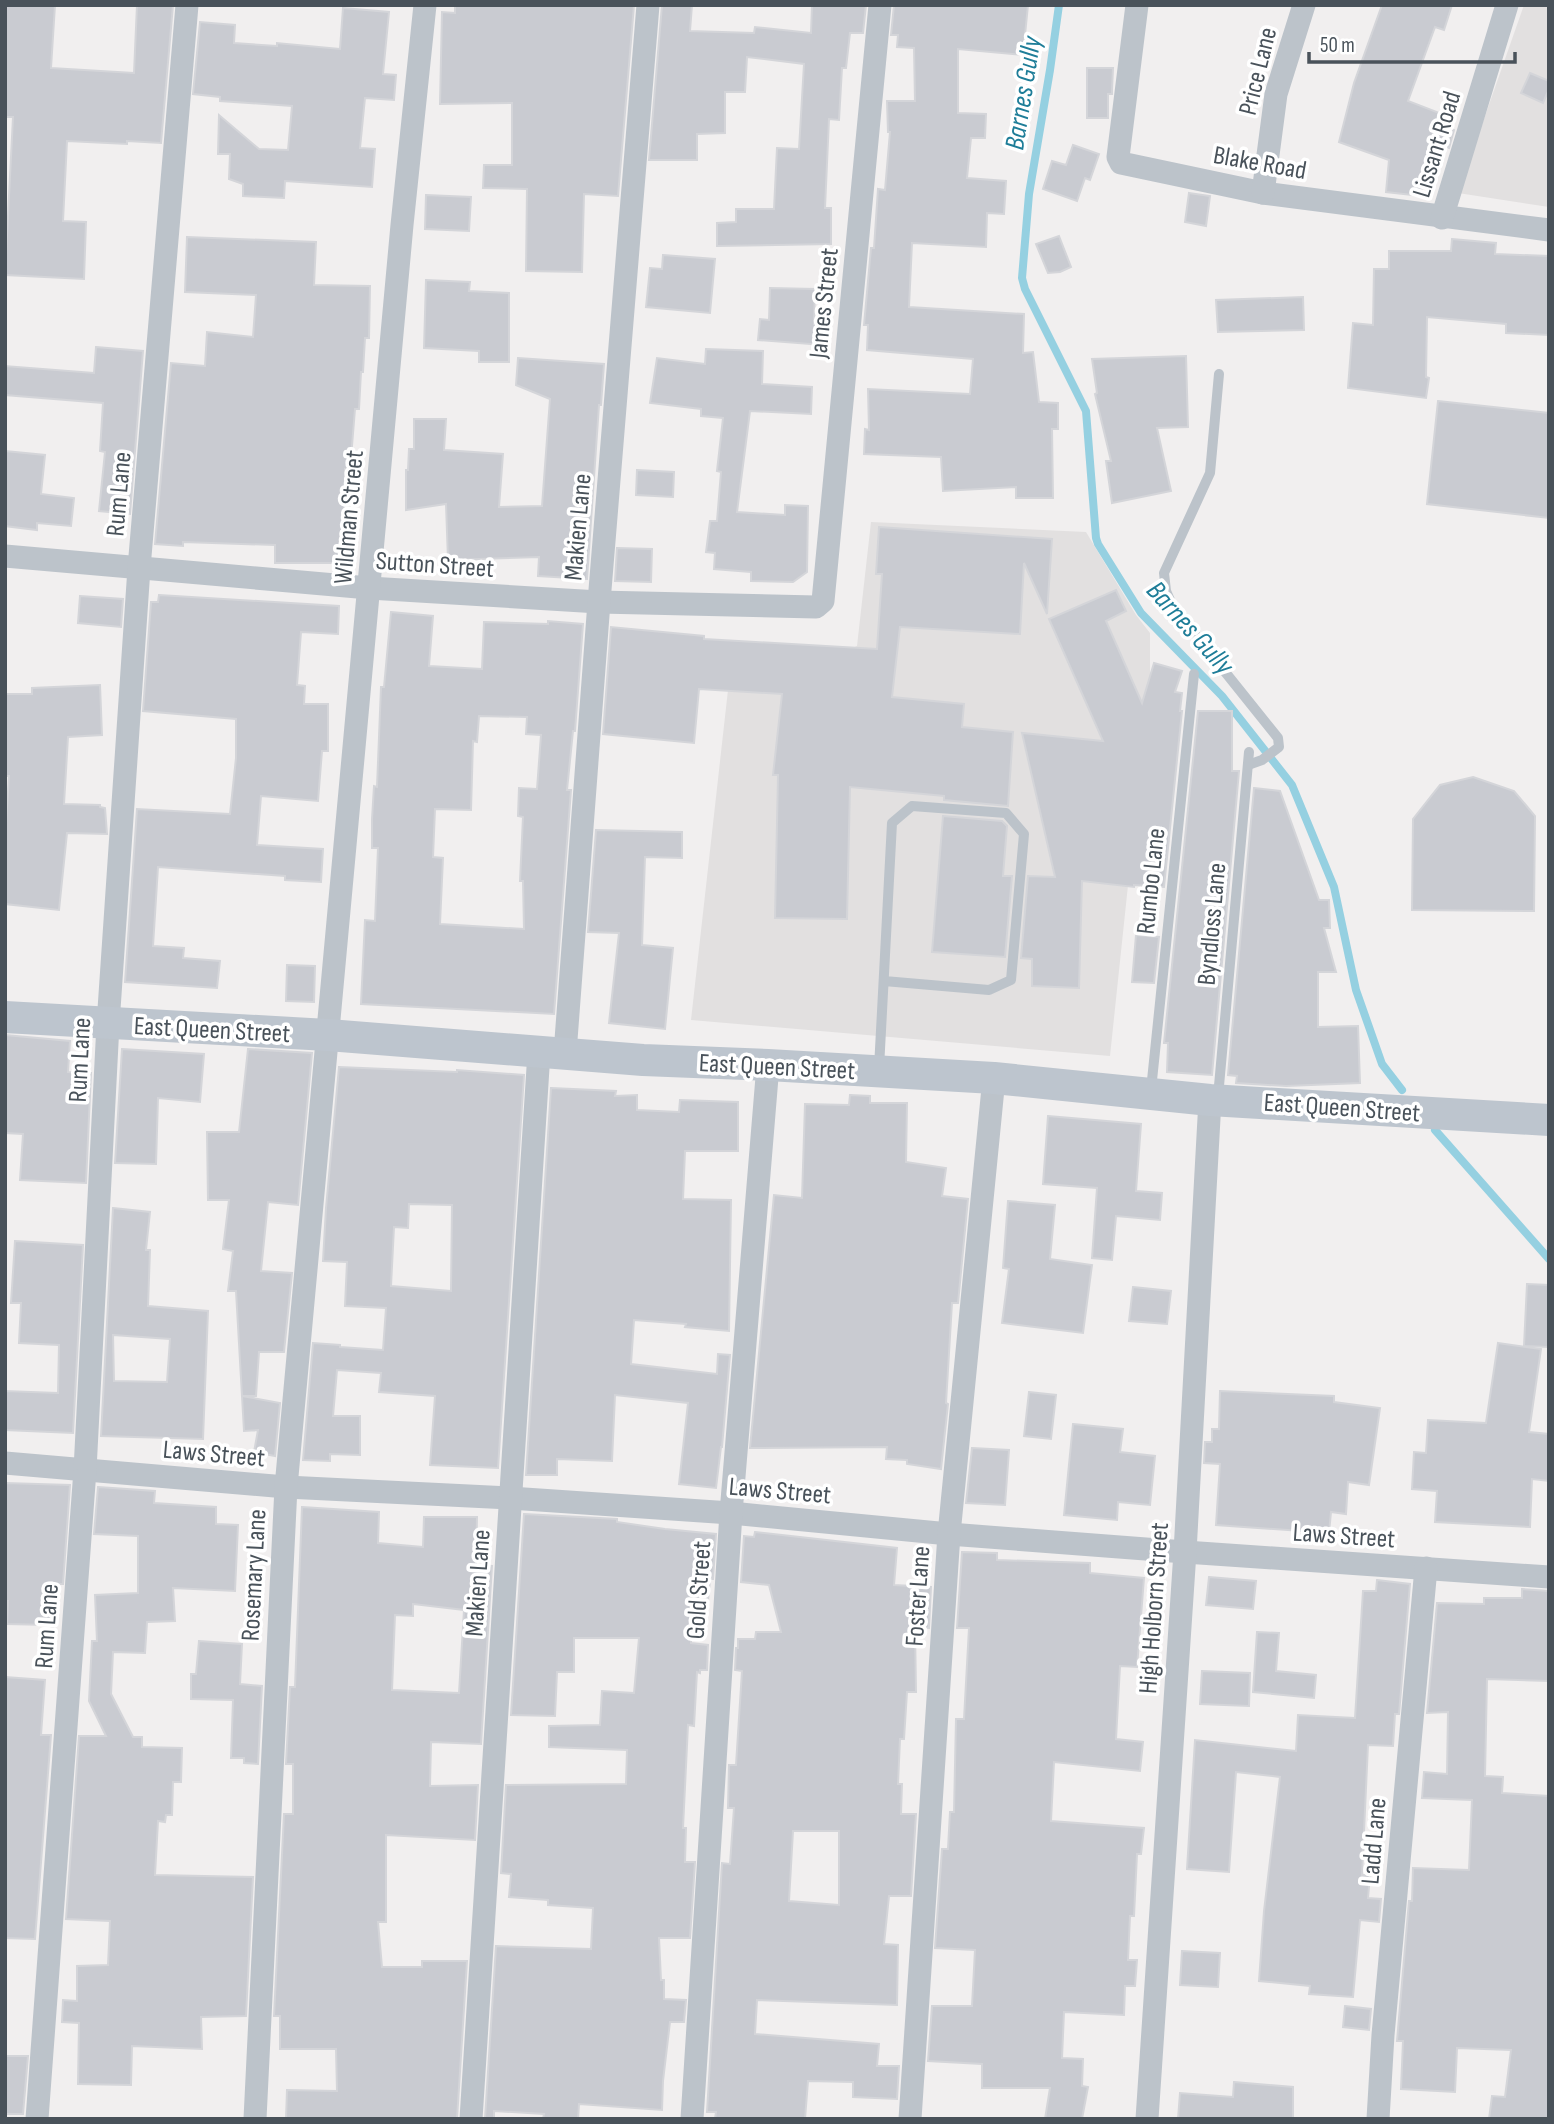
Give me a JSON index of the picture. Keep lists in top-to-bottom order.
{
  "streets": {
    "main road": ["East Queen Street"],
    "street": [
      "Price Lane",
      "Lissant Road",
      "Blake Road",
      "James Street",
      "Rum Lane",
      "Wildman Street",
      "Makien Lane",
      "Sutton Street",
      "Laws Street",
      "Rosemary Lane",
      "Gold Street",
      "Foster Lane",
      "High Holborn Street",
      "Ladd Lane"
    ],
    "lane": ["Rumbo Lane", "Byndloss Lane"]
  },
  "crossings": [
    ["Price Lane", "Blake Road"],
    ["Lissant Road", "Blake Road"],
    ["James Street", "Sutton Street"],
    ["Rum Lane", "Sutton Street"],
    ["Rum Lane", "East Queen Street"],
    ["Rum Lane", "Laws Street"],
    ["Wildman Street", "Sutton Street"],
    ["Wildman Street", "East Queen Street"],
    ["Wildman Street", "Rosemary Lane"],
    ["Makien Lane", "Sutton Street"],
    ["Makien Lane", "East Queen Street"],
    ["Makien Lane", "Laws Street"],
    ["Rumbo Lane", "East Queen Street"],
    ["Byndloss Lane", "East Queen Street"],
    ["Byndloss Lane", "High Holborn Street"],
    ["East Queen Street", "Rosemary Lane"],
    ["East Queen Street", "Gold Street"],
    ["East Queen Street", "Foster Lane"],
    ["East Queen Street", "High Holborn Street"],
    ["Laws Street", "Rosemary Lane"],
    ["Laws Street", "Gold Street"],
    ["Laws Street", "Foster Lane"],
    ["Laws Street", "High Holborn Street"],
    ["Laws Street", "Ladd Lane"]
  ],
  "water": ["Barnes Gully"],
  "scale_bar": "50 m"
}
